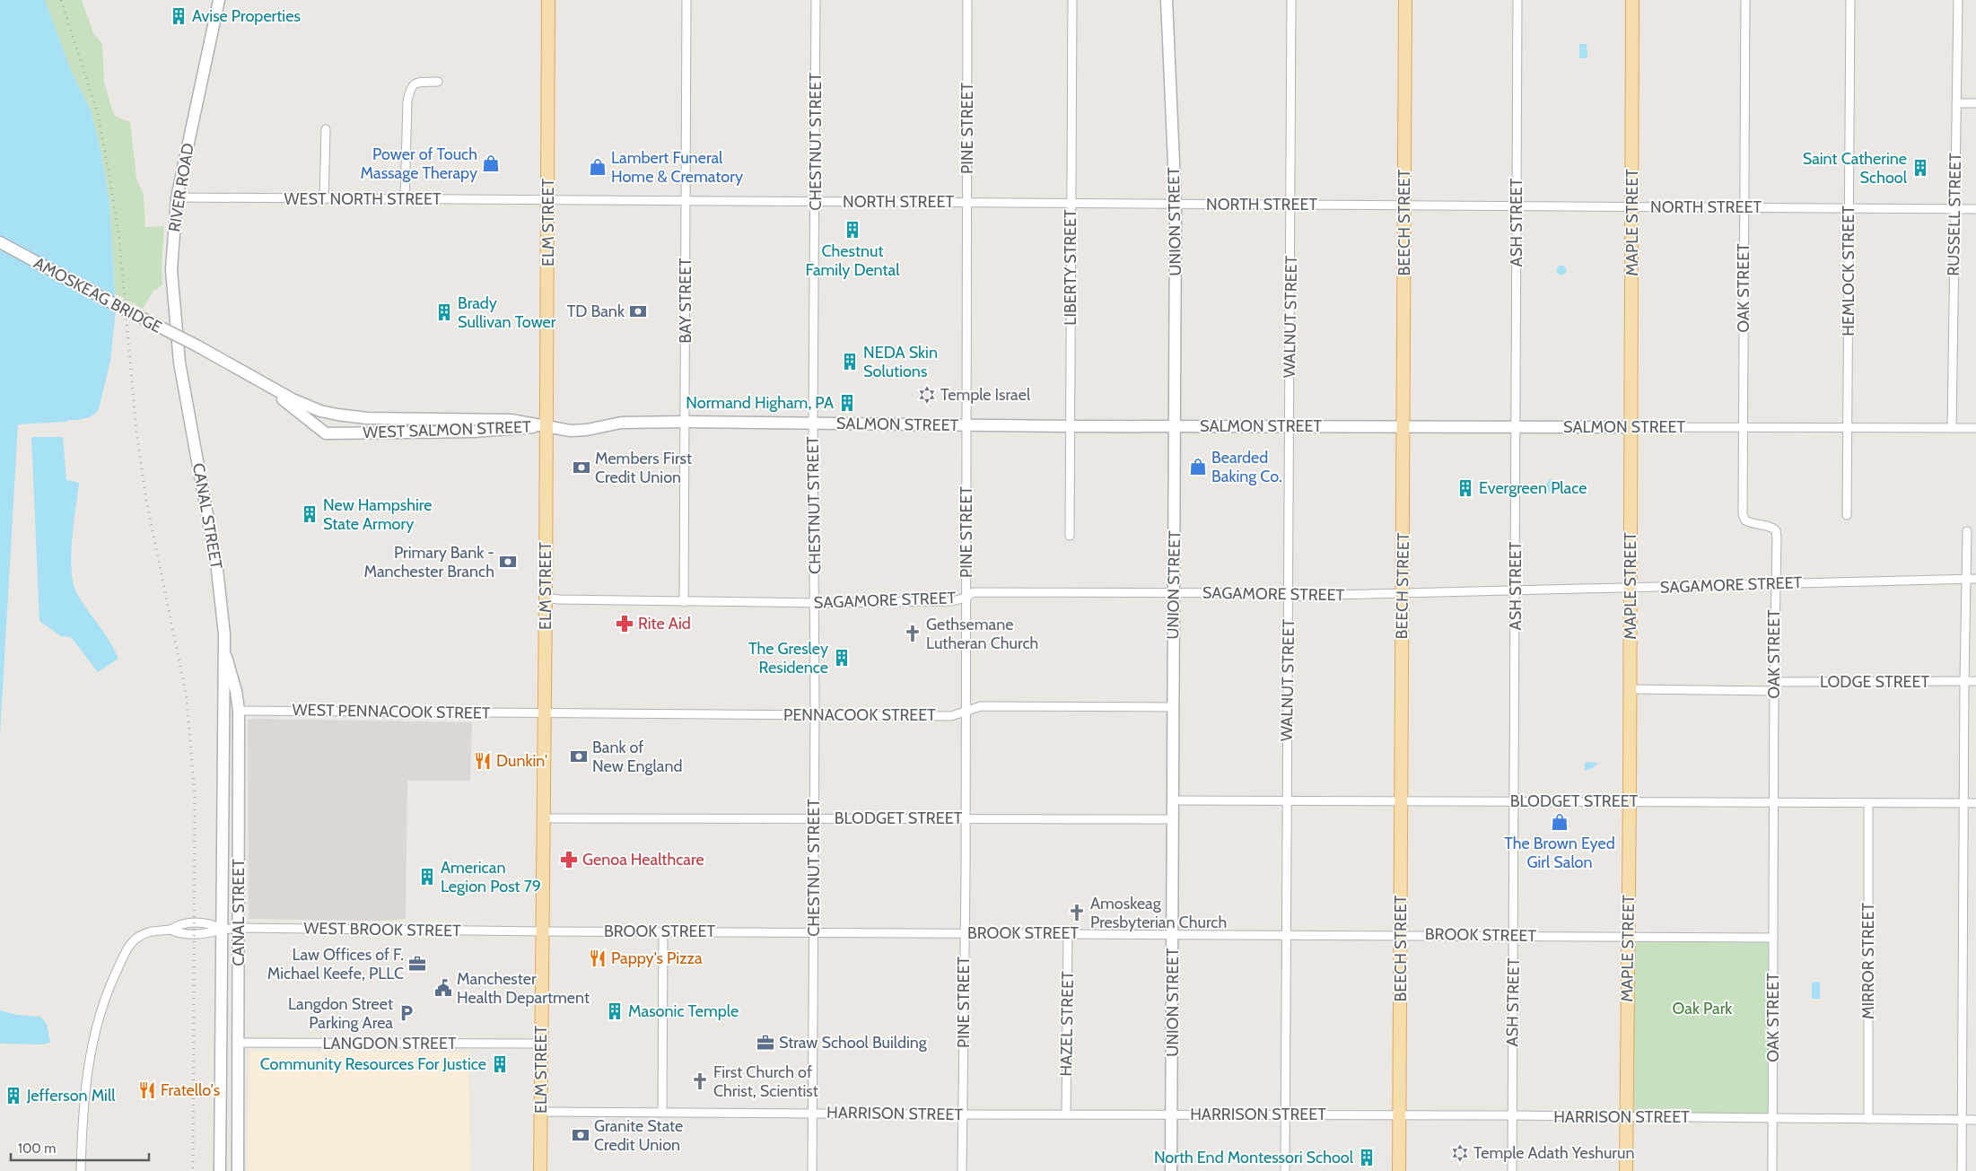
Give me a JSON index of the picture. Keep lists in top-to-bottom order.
{
  "streets": {
    "main road": ["ELM STREET", "BEECH STREET", "MAPLE STREET"],
    "street": [
      "PINE STREET",
      "CHESTNUT STREET",
      "RIVER ROAD",
      "WEST NORTH STREET",
      "NORTH STREET",
      "RUSSELL STREET",
      "UNION STREET",
      "ASH STREET",
      "LIBERTY STREET",
      "HEMLOCK STREET",
      "OAK STREET",
      "AMOSKEAG BRIDGE",
      "BAY STREET",
      "WALNUT STREET",
      "SALMON STREET",
      "WEST SALMON STREET",
      "CANAL STREET",
      "SAGAMORE STREET",
      "LODGE STREET",
      "WEST PENNACOOK STREET",
      "PENNACOOK STREET",
      "BLODGET STREET",
      "WEST BROOK STREET",
      "BROOK STREET",
      "MIRROR STREET",
      "HAZEL STREET",
      "LANGDON STREET",
      "HARRISON STREET"
    ]
  },
  "crossings": [
    ["PINE STREET", "NORTH STREET"],
    ["PINE STREET", "SALMON STREET"],
    ["PINE STREET", "SAGAMORE STREET"],
    ["PINE STREET", "PENNACOOK STREET"],
    ["PINE STREET", "BLODGET STREET"],
    ["PINE STREET", "BROOK STREET"],
    ["PINE STREET", "HARRISON STREET"],
    ["CHESTNUT STREET", "NORTH STREET"],
    ["CHESTNUT STREET", "SALMON STREET"],
    ["CHESTNUT STREET", "SAGAMORE STREET"],
    ["CHESTNUT STREET", "PENNACOOK STREET"],
    ["CHESTNUT STREET", "BLODGET STREET"],
    ["CHESTNUT STREET", "BROOK STREET"],
    ["CHESTNUT STREET", "HARRISON STREET"],
    ["RIVER ROAD", "WEST NORTH STREET"],
    ["RIVER ROAD", "CANAL STREET"],
    ["WEST NORTH STREET", "NORTH STREET"],
    ["WEST NORTH STREET", "ELM STREET"],
    ["NORTH STREET", "RUSSELL STREET"],
    ["NORTH STREET", "UNION STREET"],
    ["NORTH STREET", "ELM STREET"],
    ["NORTH STREET", "BEECH STREET"],
    ["NORTH STREET", "ASH STREET"],
    ["NORTH STREET", "MAPLE STREET"],
    ["NORTH STREET", "LIBERTY STREET"],
    ["NORTH STREET", "HEMLOCK STREET"],
    ["NORTH STREET", "OAK STREET"],
    ["NORTH STREET", "BAY STREET"],
    ["NORTH STREET", "WALNUT STREET"],
    ["RUSSELL STREET", "SALMON STREET"],
    ["UNION STREET", "SALMON STREET"],
    ["UNION STREET", "SAGAMORE STREET"],
    ["UNION STREET", "PENNACOOK STREET"],
    ["UNION STREET", "BLODGET STREET"],
    ["UNION STREET", "BROOK STREET"],
    ["UNION STREET", "HARRISON STREET"],
    ["ELM STREET", "SALMON STREET"],
    ["ELM STREET", "WEST SALMON STREET"],
    ["ELM STREET", "SAGAMORE STREET"],
    ["ELM STREET", "WEST PENNACOOK STREET"],
    ["ELM STREET", "PENNACOOK STREET"],
    ["ELM STREET", "BLODGET STREET"],
    ["ELM STREET", "WEST BROOK STREET"],
    ["ELM STREET", "BROOK STREET"],
    ["ELM STREET", "LANGDON STREET"],
    ["ELM STREET", "HARRISON STREET"],
    ["BEECH STREET", "SALMON STREET"],
    ["BEECH STREET", "SAGAMORE STREET"],
    ["BEECH STREET", "BLODGET STREET"],
    ["BEECH STREET", "BROOK STREET"],
    ["BEECH STREET", "HARRISON STREET"],
    ["ASH STREET", "SALMON STREET"],
    ["ASH STREET", "SAGAMORE STREET"],
    ["ASH STREET", "BLODGET STREET"],
    ["ASH STREET", "BROOK STREET"],
    ["ASH STREET", "HARRISON STREET"],
    ["MAPLE STREET", "SALMON STREET"],
    ["MAPLE STREET", "SAGAMORE STREET"],
    ["MAPLE STREET", "LODGE STREET"],
    ["MAPLE STREET", "BLODGET STREET"],
    ["MAPLE STREET", "BROOK STREET"],
    ["MAPLE STREET", "HARRISON STREET"],
    ["LIBERTY STREET", "SALMON STREET"],
    ["HEMLOCK STREET", "SALMON STREET"],
    ["OAK STREET", "SALMON STREET"],
    ["OAK STREET", "SAGAMORE STREET"],
    ["OAK STREET", "LODGE STREET"],
    ["OAK STREET", "BLODGET STREET"],
    ["OAK STREET", "BROOK STREET"],
    ["OAK STREET", "HARRISON STREET"],
    ["AMOSKEAG BRIDGE", "WEST SALMON STREET"],
    ["BAY STREET", "SALMON STREET"],
    ["BAY STREET", "SAGAMORE STREET"],
    ["WALNUT STREET", "SALMON STREET"],
    ["WALNUT STREET", "SAGAMORE STREET"],
    ["WALNUT STREET", "BLODGET STREET"],
    ["WALNUT STREET", "BROOK STREET"],
    ["WALNUT STREET", "HARRISON STREET"],
    ["SALMON STREET", "WEST SALMON STREET"],
    ["CANAL STREET", "WEST PENNACOOK STREET"],
    ["CANAL STREET", "WEST BROOK STREET"],
    ["CANAL STREET", "LANGDON STREET"],
    ["WEST PENNACOOK STREET", "PENNACOOK STREET"],
    ["BLODGET STREET", "MIRROR STREET"],
    ["WEST BROOK STREET", "BROOK STREET"],
    ["BROOK STREET", "HAZEL STREET"],
    ["MIRROR STREET", "HARRISON STREET"],
    ["HAZEL STREET", "HARRISON STREET"]
  ],
  "parks": ["Oak Park"],
  "places": {
    "building": [
      "Avise Properties",
      "Saint Catherine School",
      "Chestnut Family Dental",
      "Brady Sullivan Tower",
      "NEDA Skin Solutions",
      "Normand Higham, PA",
      "Evergreen Place",
      "New Hampshire State Armory",
      "The Gresley Residence",
      "American Legion Post 79",
      "Masonic Temple",
      "Community Resources For Justice",
      "Jefferson Mill",
      "North End Montessori School"
    ],
    "shop": [
      "Power of Touch Massage Therapy",
      "Lambert Funeral Home & Crematory",
      "Bearded Baking Co.",
      "The Brown Eyed Girl Salon"
    ],
    "bank": [
      "TD Bank",
      "Members First Credit Union",
      "Primary Bank - Manchester Branch",
      "Bank of New England",
      "Granite State Credit Union"
    ],
    "synagogue": ["Temple Israel", "Temple Adath Yeshurun"],
    "pharmacy": ["Rite Aid", "Genoa Healthcare"],
    "church": ["Gethsemane Lutheran Church", "Amoskeag Presbyterian Church", "First Church of Christ, Scientist"],
    "restaurant": ["Dunkin'", "Pappy's Pizza", "Fratello's"],
    "office": ["Law Offices of F. Michael Keefe, PLLC", "Straw School Building"],
    "public building": ["Manchester Health Department"],
    "parking": ["Langdon Street Parking Area"]
  },
  "scale_bar": "100 m"
}
